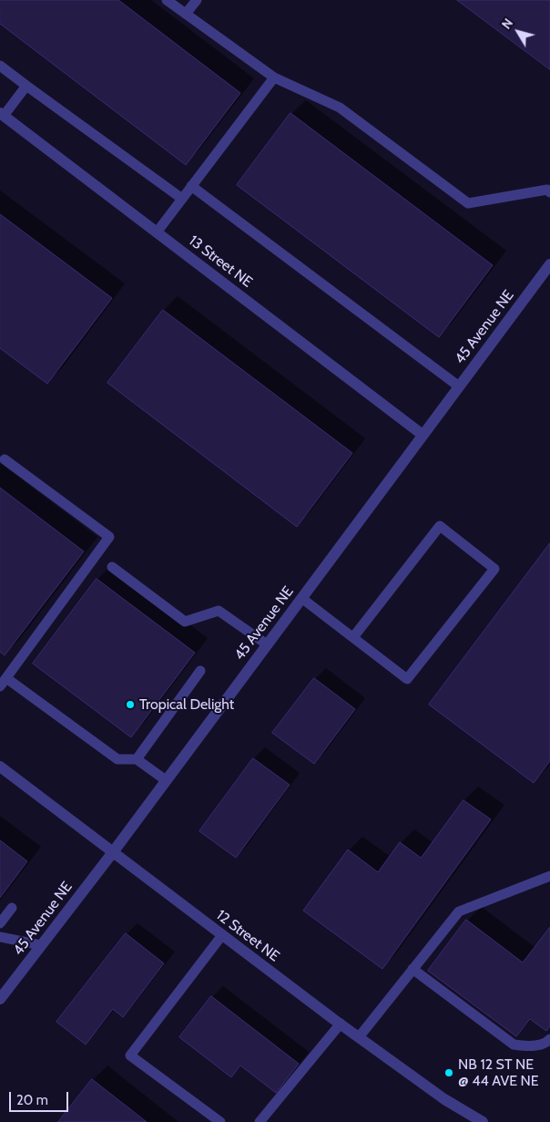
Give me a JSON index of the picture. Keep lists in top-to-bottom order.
{
  "streets": {
    "street": ["13 Street NE", "45 Avenue NE", "12 Street NE"]
  },
  "crossings": [
    ["13 Street NE", "45 Avenue NE"],
    ["45 Avenue NE", "12 Street NE"]
  ],
  "places": ["Tropical Delight", "NB 12 ST NE @ 44 AVE NE"],
  "scale_bar": "20 m",
  "north": "top left"
}
